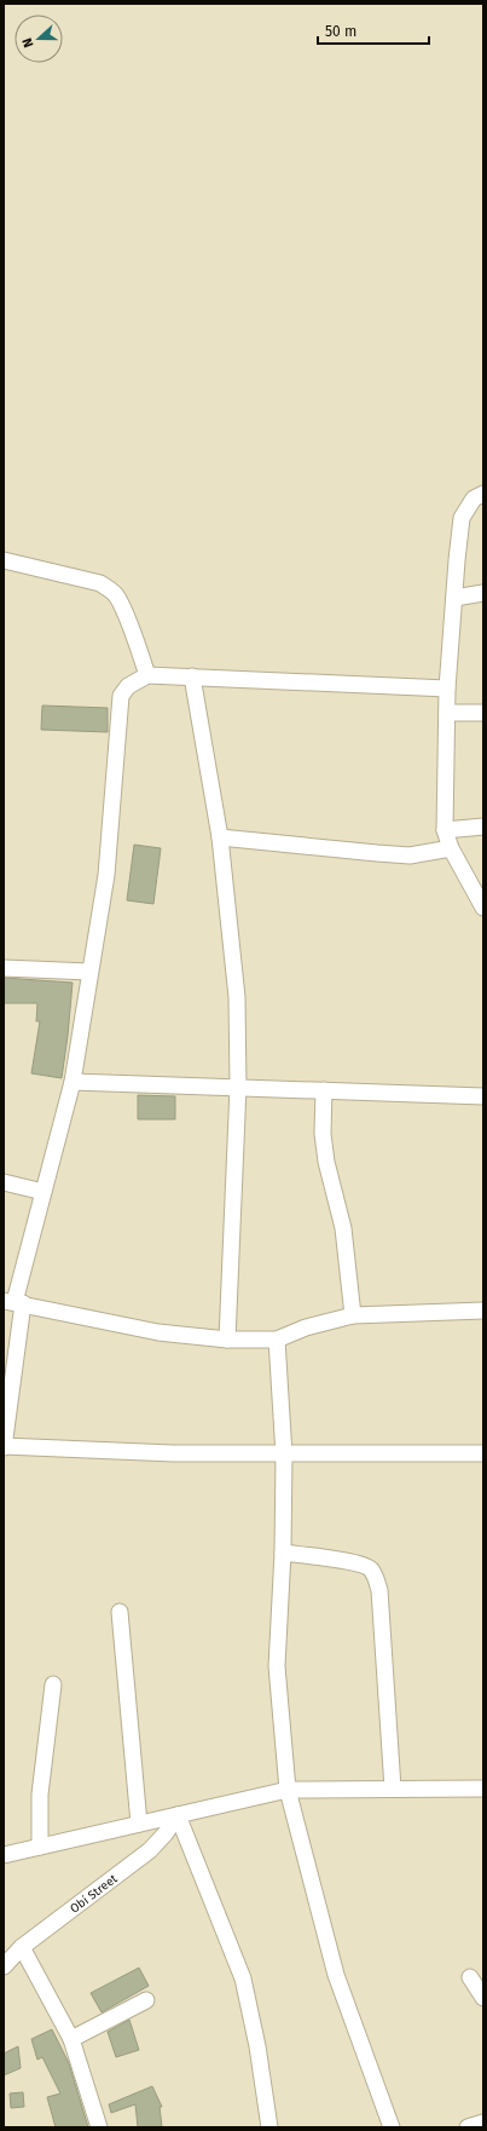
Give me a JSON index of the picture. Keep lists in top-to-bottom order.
{
  "streets": {
    "street": ["Obi Street"]
  },
  "scale_bar": "50 m",
  "north": "left"
}
